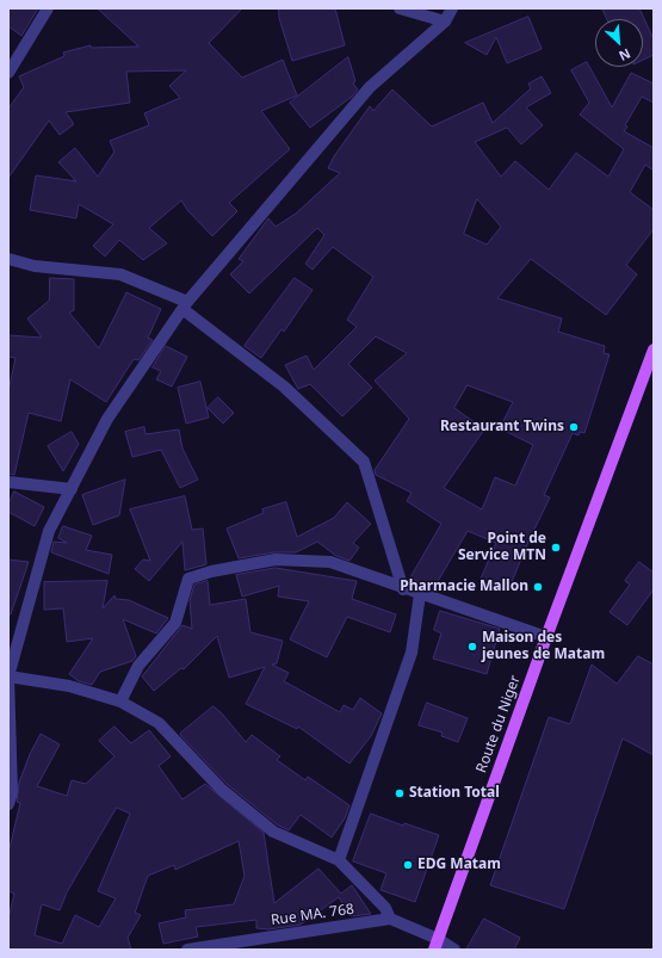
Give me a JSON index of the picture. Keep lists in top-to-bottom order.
{
  "streets": {
    "main road": ["Route du Niger"],
    "street": ["Rue MA. 768"]
  },
  "places": [
    "Restaurant Twins",
    "Point de Service MTN",
    "Pharmacie Mallon",
    "Maison des jeunes de Matam",
    "Station Total",
    "EDG Matam"
  ],
  "north": "bottom right"
}
